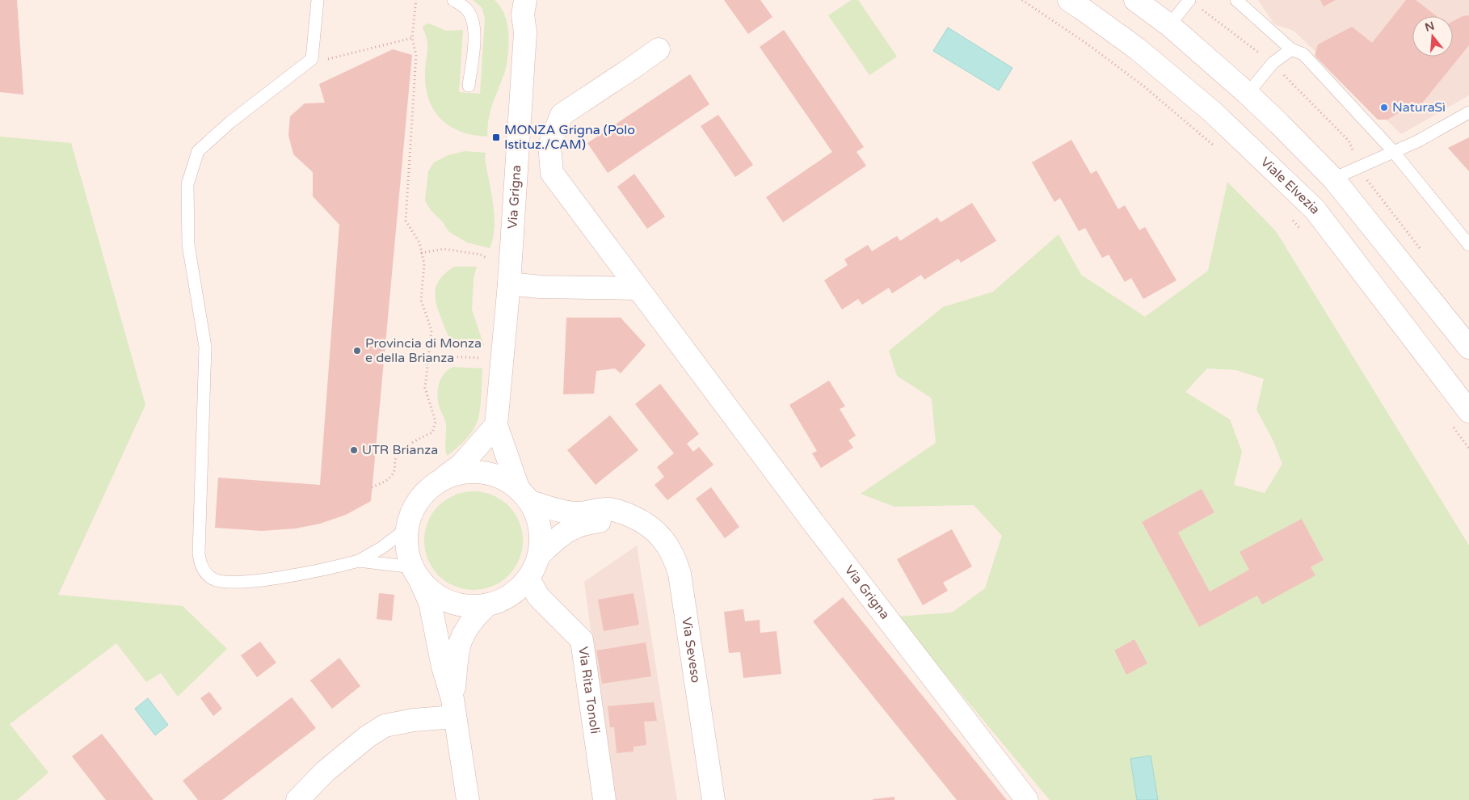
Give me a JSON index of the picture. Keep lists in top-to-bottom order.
{
  "streets": {
    "street": [
      "Viale Elvezia",
      "Via Grigna",
      "Via Seveso",
      "Via Rita Tonoli"
    ]
  },
  "crossings": [
    ["Via Grigna", "Via Seveso"],
    ["Via Grigna", "Via Rita Tonoli"],
    ["Via Seveso", "Via Rita Tonoli"]
  ],
  "places": {
    "other": ["NaturaSì", "Provincia di Monza e della Brianza", "UTR Brianza"],
    "transit": ["MONZA Grigna (Polo Istituz./CAM)"]
  },
  "north": "top"
}
